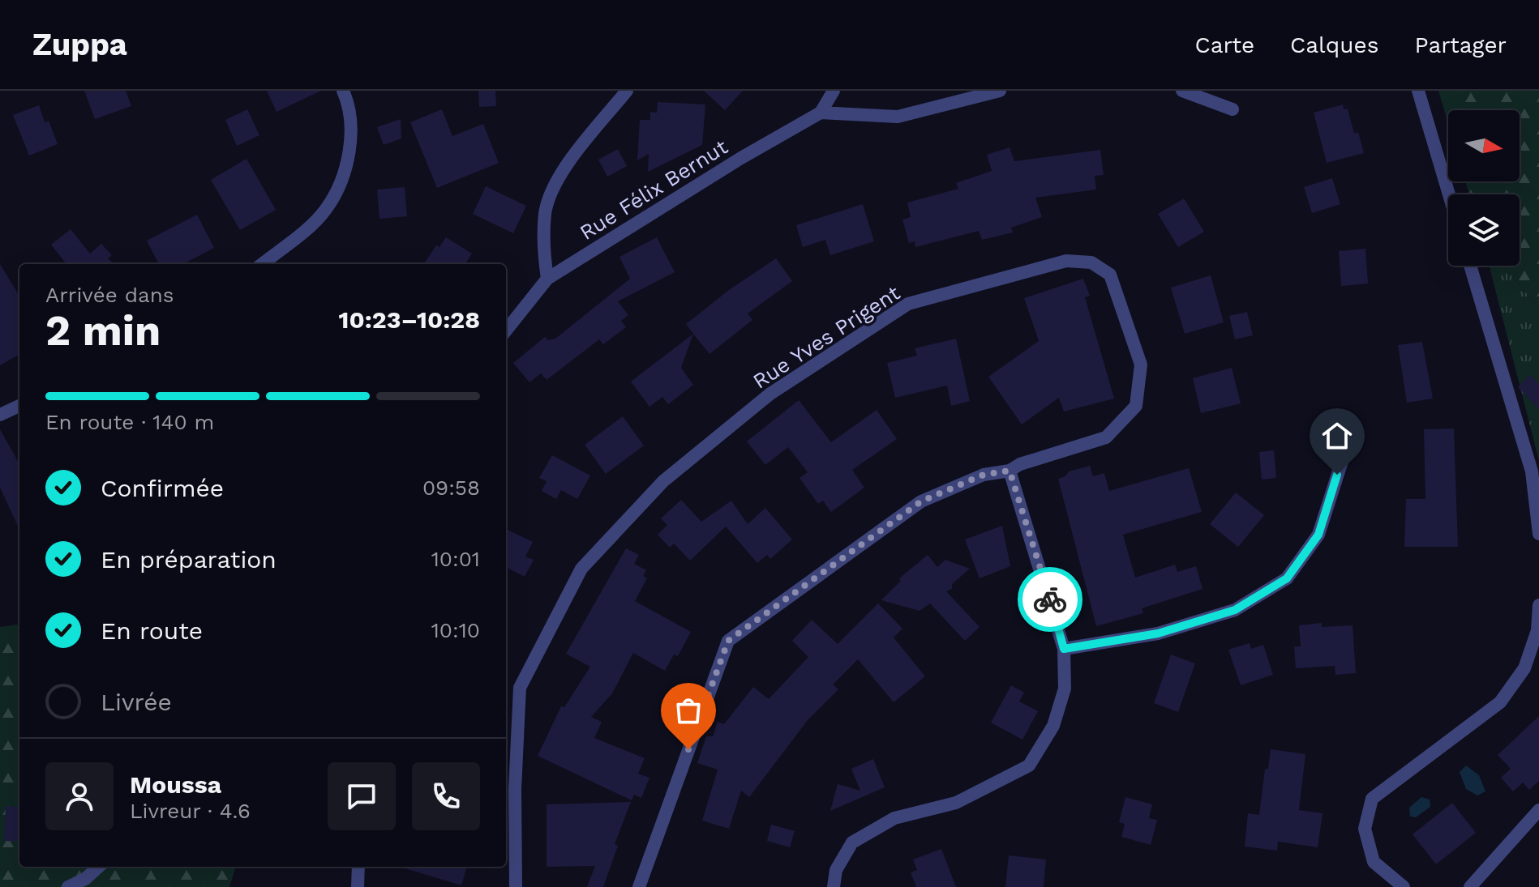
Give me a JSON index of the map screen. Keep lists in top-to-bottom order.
{
  "streets": {
    "street": ["Rue Félix Bernut", "Rue Yves Prigent"]
  },
  "north": "right",
  "page": {
    "header": "Zuppa",
    "nav": ["Carte", "Calques", "Partager"],
    "heading": ["2 min", "Arrivée dans", "10:23–10:28"],
    "panel": ["Moussa", "Livreur · 4.6"],
    "bar": "En route · 140 m",
    "list": [
      ["Confirmée", "09:58"],
      ["En préparation", "10:01"],
      ["En route", "10:10"],
      "Livrée"
    ]
  }
}
